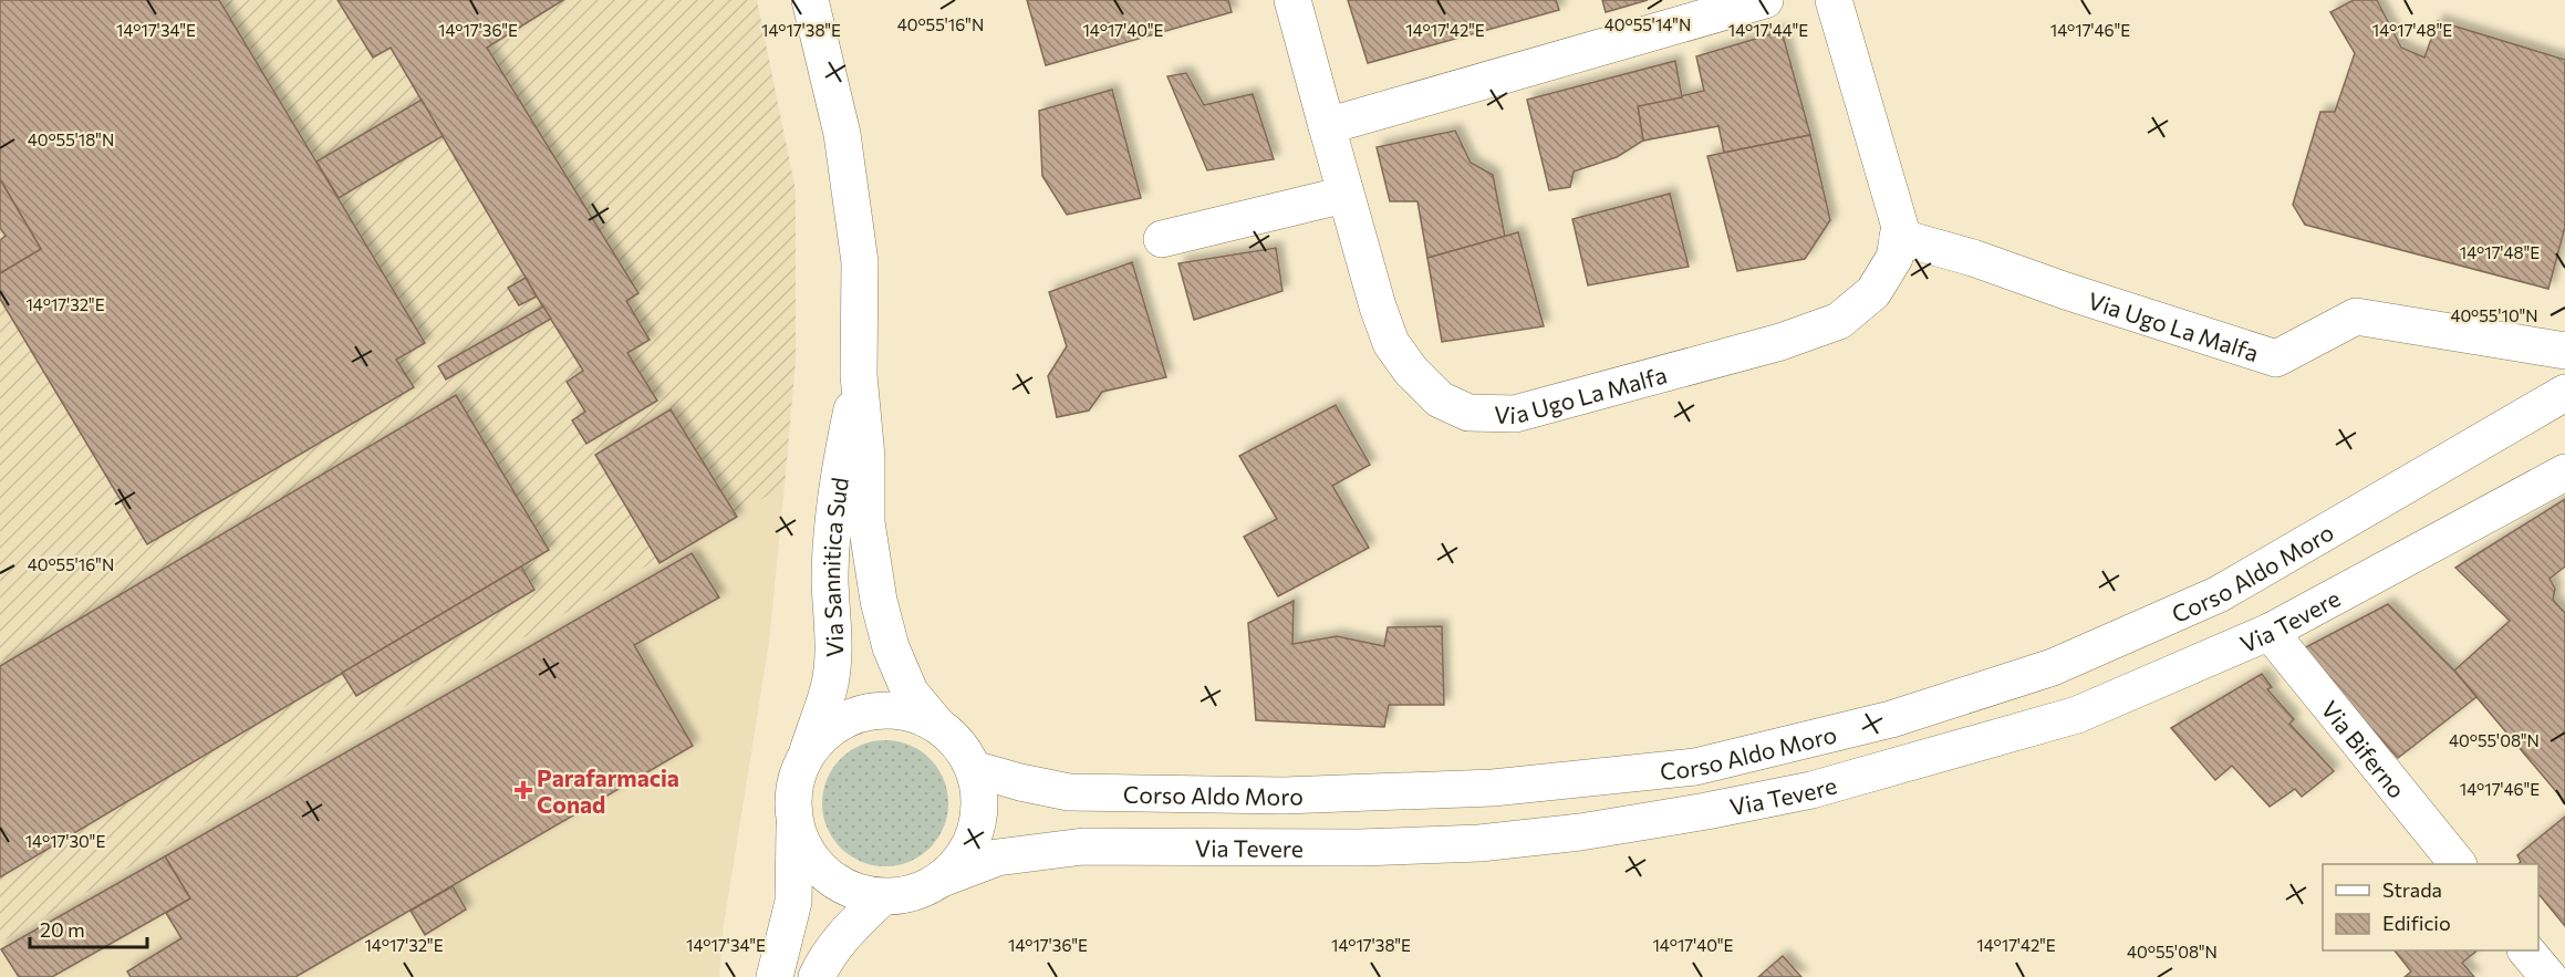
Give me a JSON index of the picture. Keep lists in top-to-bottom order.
{
  "streets": {
    "street": [
      "Via Ugo La Malfa",
      "Via Sannitica Sud",
      "Corso Aldo Moro",
      "Via Tevere",
      "Via Biferno"
    ]
  },
  "crossings": [
    ["Via Sannitica Sud", "Corso Aldo Moro"],
    ["Via Sannitica Sud", "Via Tevere"],
    ["Corso Aldo Moro", "Via Tevere"],
    ["Via Tevere", "Via Biferno"]
  ],
  "places": {
    "health": ["Parafarmacia Conad"]
  },
  "legend": ["Strada", "Edificio"],
  "scale_bar": "20 m",
  "coordinates": [
    "40°55'14\"N",
    "40°55'16\"N",
    "14°17'48\"E",
    "14°17'34\"E",
    "14°17'36\"E",
    "14°17'38\"E",
    "14°17'40\"E",
    "14°17'42\"E",
    "14°17'44\"E",
    "14°17'46\"E",
    "40°55'18\"N",
    "14°17'32\"E",
    "40°55'10\"N",
    "40°55'08\"N",
    "14°17'30\"E"
  ]
}
